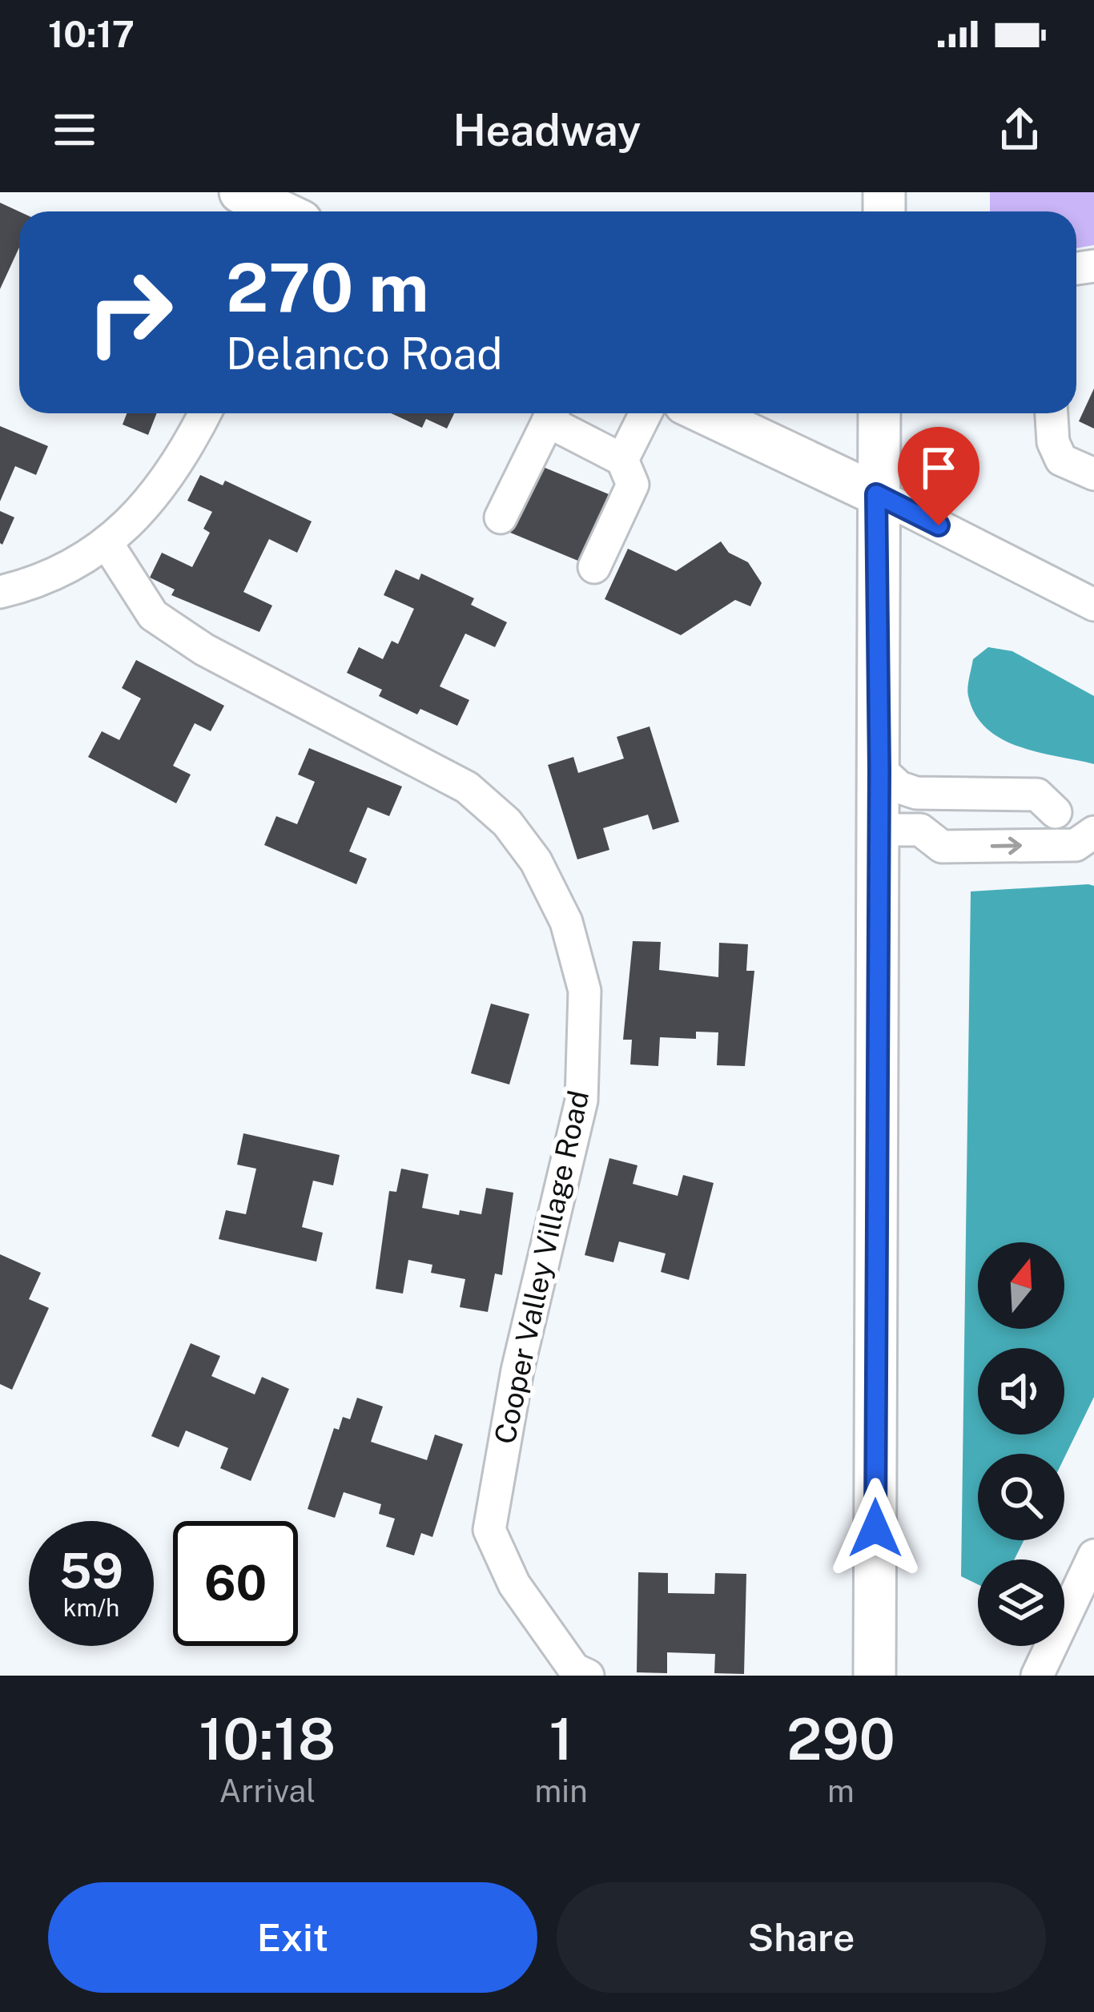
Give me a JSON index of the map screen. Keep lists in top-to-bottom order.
{
  "streets": {
    "street": ["Cooper Valley Village Road"]
  },
  "north": "top",
  "page": {
    "status": "10:17",
    "header": "Headway",
    "turn": ["270 m", "Delanco Road"],
    "speed": "59 km/h",
    "limit": "60",
    "eta": [
      "10:18",
      "Arrival",
      "1",
      "min",
      "290",
      "m"
    ],
    "buttons": ["Exit", "Share"]
  }
}
